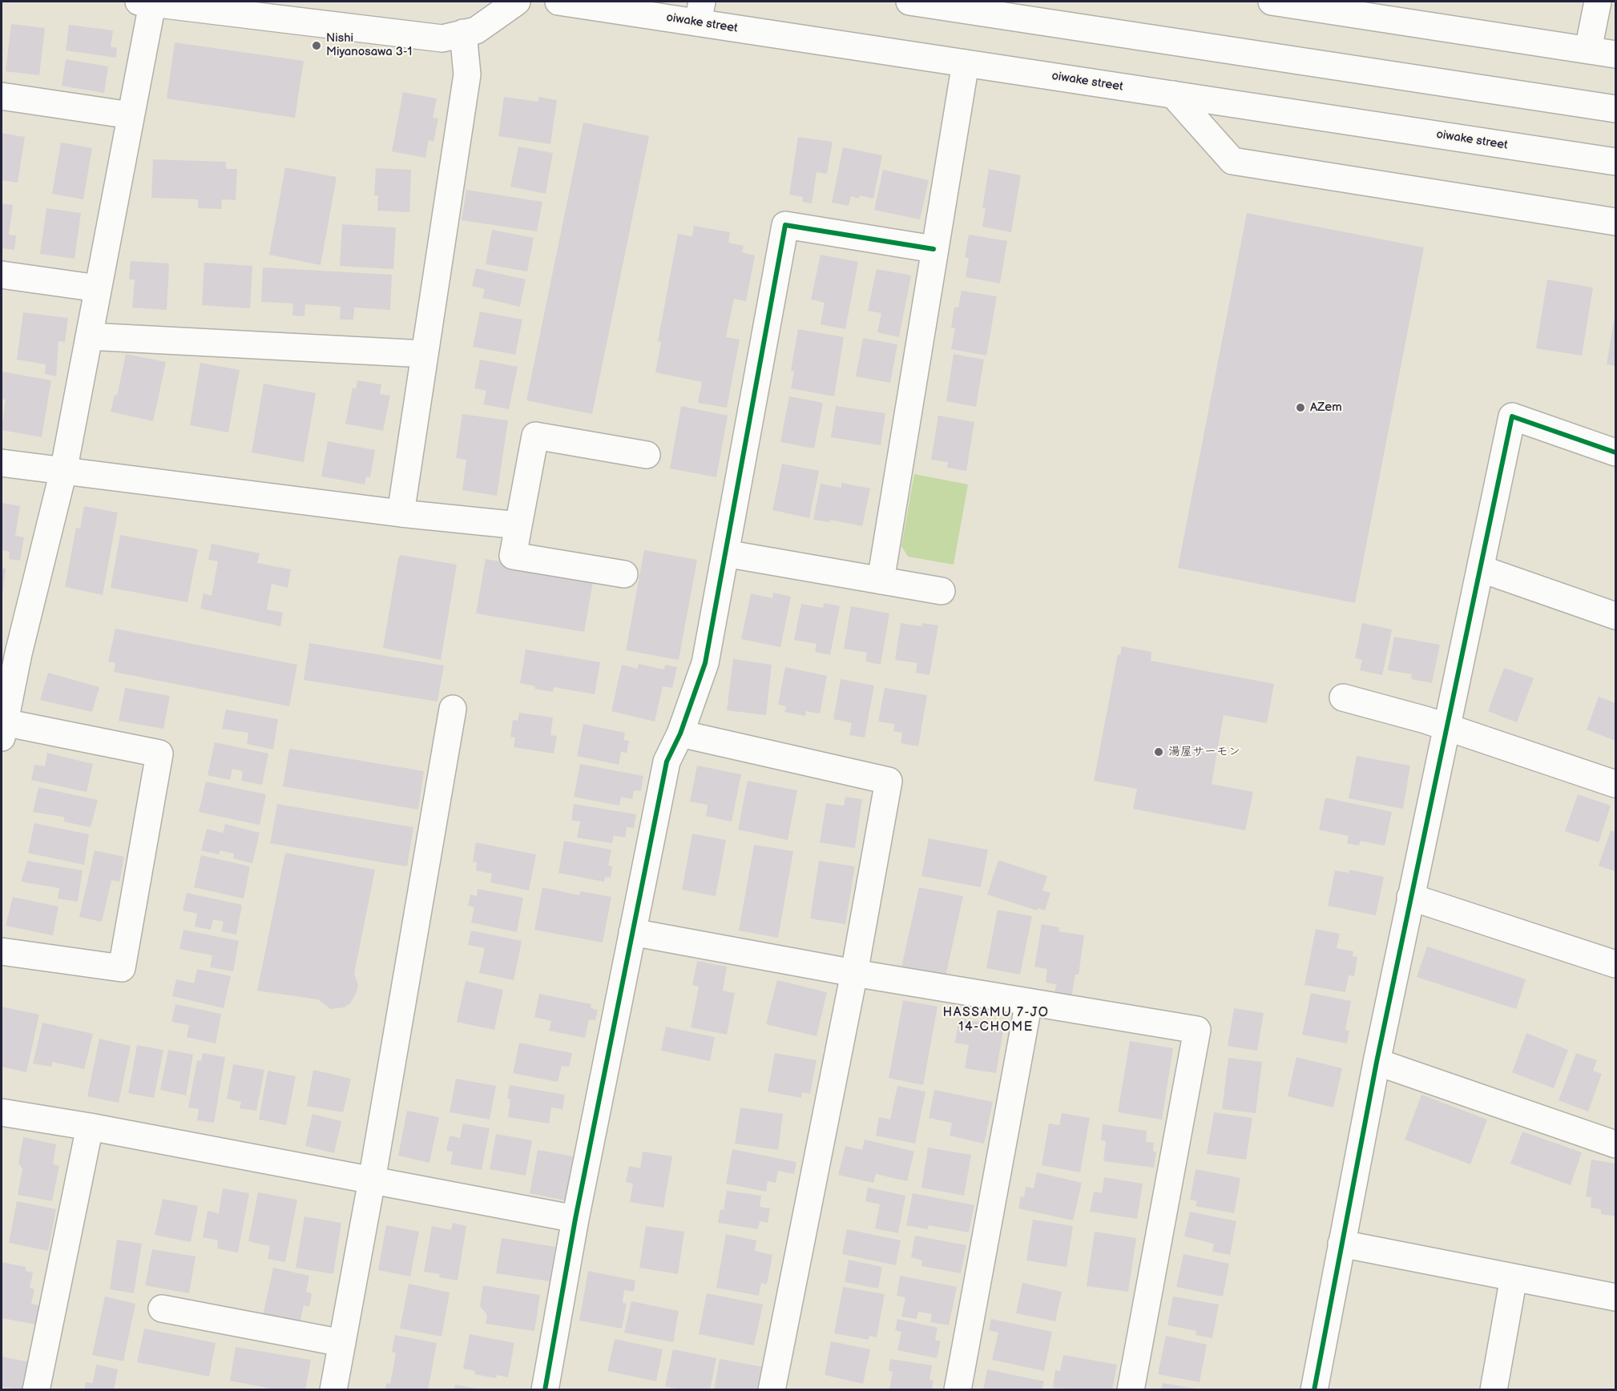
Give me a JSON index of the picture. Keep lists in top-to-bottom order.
{
  "streets": {
    "street": ["oiwake street"]
  },
  "districts": ["HASSAMU 7-JO 14-CHOME"],
  "places": ["Nishi Miyanosawa 3-1", "AZem", "湯屋サーモン"]
}
